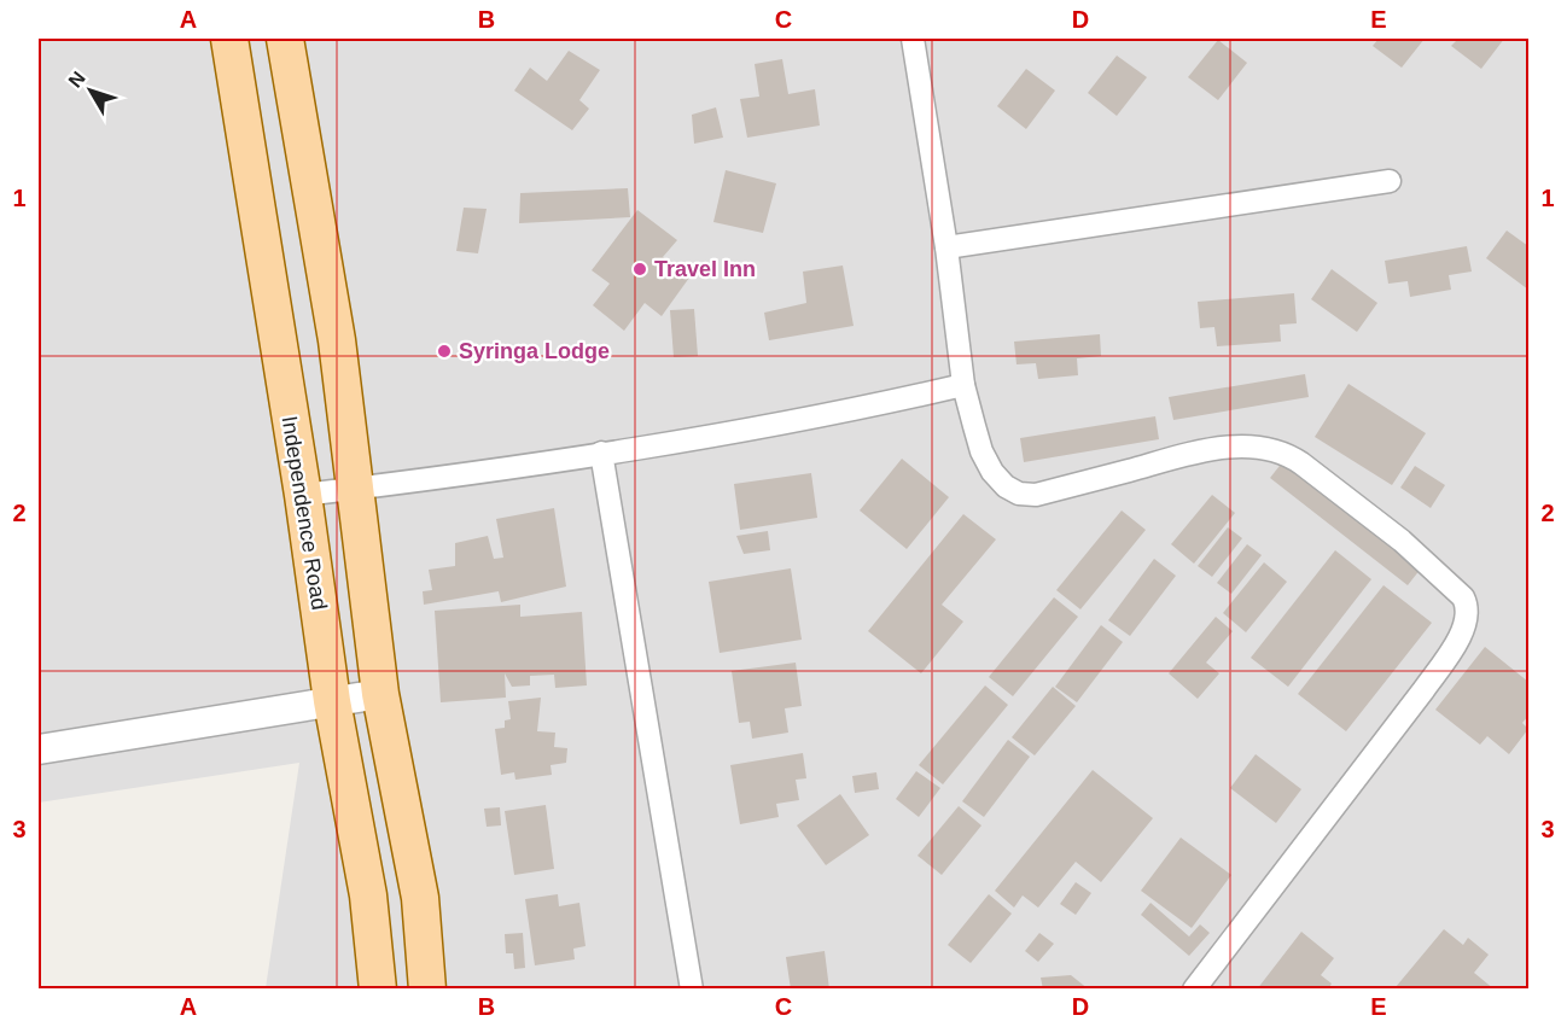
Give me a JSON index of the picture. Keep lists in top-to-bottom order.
{
  "streets": {
    "main road": ["Independence Road"]
  },
  "places": ["Travel Inn", "Syringa Lodge"],
  "north": "top left",
  "grid": {
    "columns": [
      "A",
      "B",
      "C",
      "D",
      "E"
    ],
    "rows": ["1", "2", "3"]
  }
}
